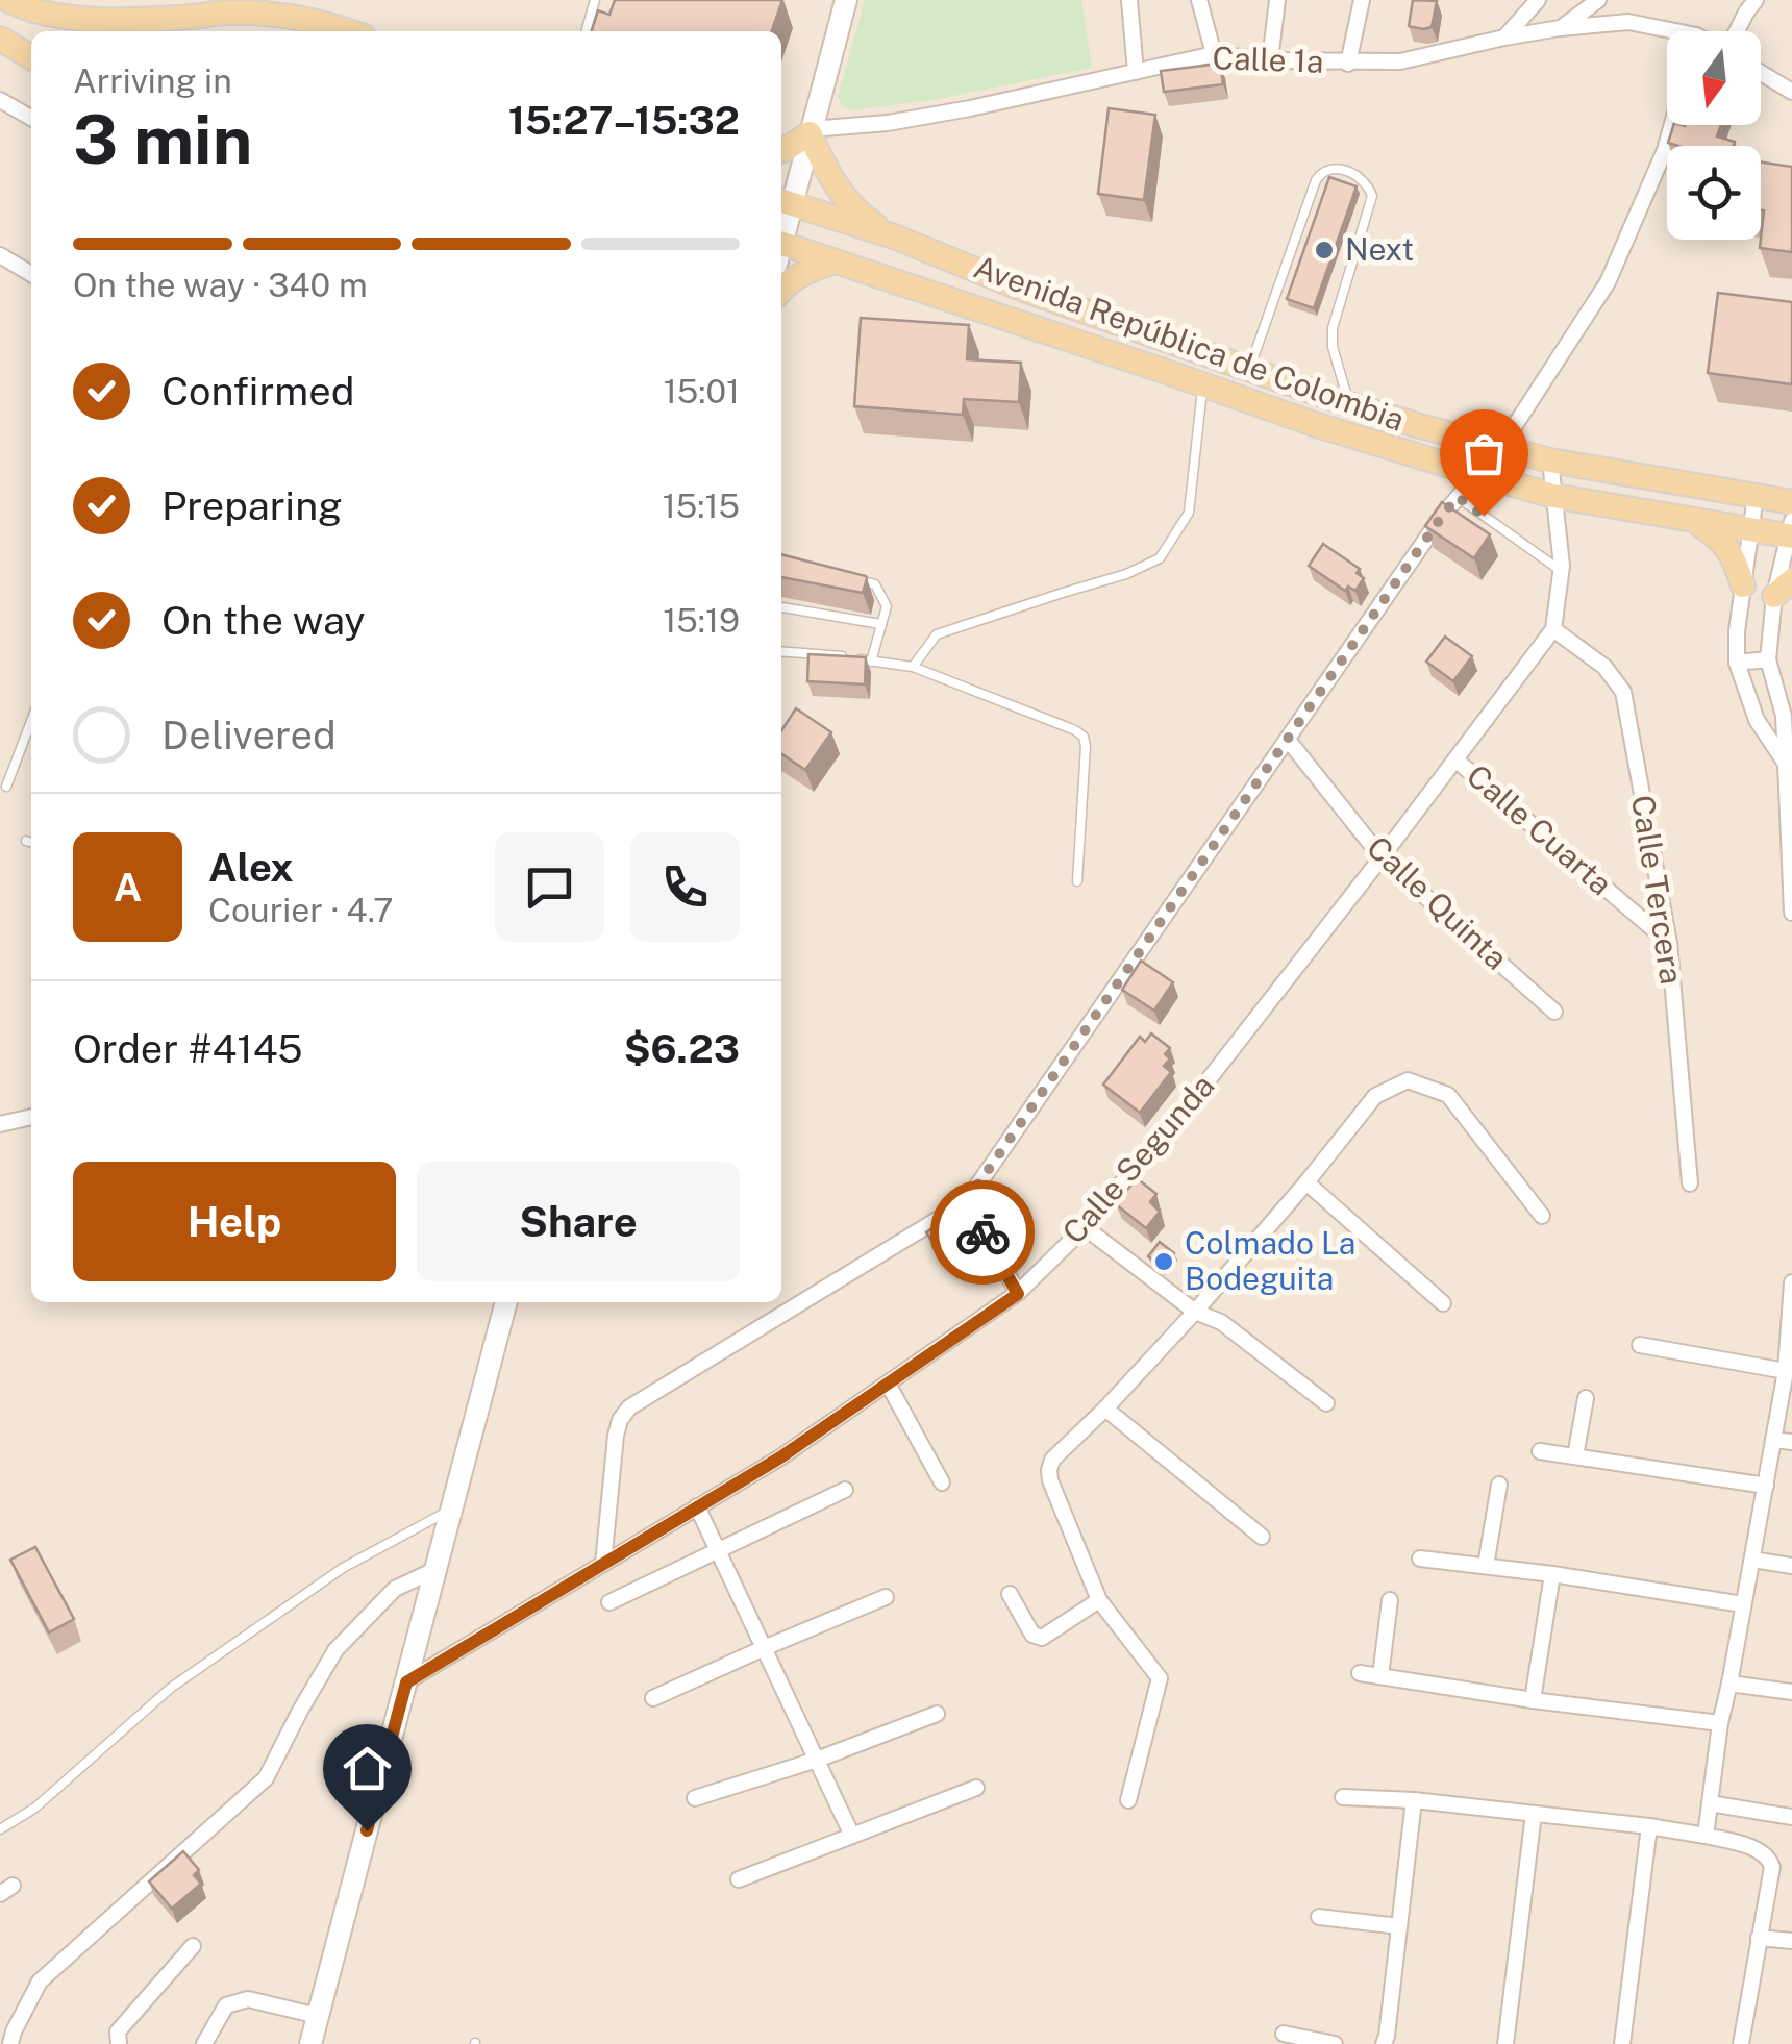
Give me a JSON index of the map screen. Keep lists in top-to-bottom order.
{
  "streets": {
    "main road": ["Avenida República de Colombia"],
    "street": [
      "Calle 1a",
      "Calle Cuarta",
      "Calle Tercera",
      "Calle Quinta",
      "Calle Segunda"
    ]
  },
  "crossings": [
    ["Calle Cuarta", "Calle Tercera"],
    ["Calle Cuarta", "Calle Segunda"],
    ["Calle Tercera", "Calle Segunda"],
    ["Calle Quinta", "Calle Segunda"]
  ],
  "places": ["Next", "Colmado La Bodeguita"],
  "north": "bottom",
  "page": {
    "heading": ["3 min", "Arriving in", "15:27–15:32"],
    "panel": [
      "Alex",
      "Courier · 4.7",
      "Order #4145",
      "$6.23"
    ],
    "bar": "On the way · 340 m",
    "list": [
      ["Confirmed", "15:01"],
      ["Preparing", "15:15"],
      ["On the way", "15:19"],
      "Delivered"
    ],
    "round": "A",
    "buttons": ["Help", "Share"]
  }
}
